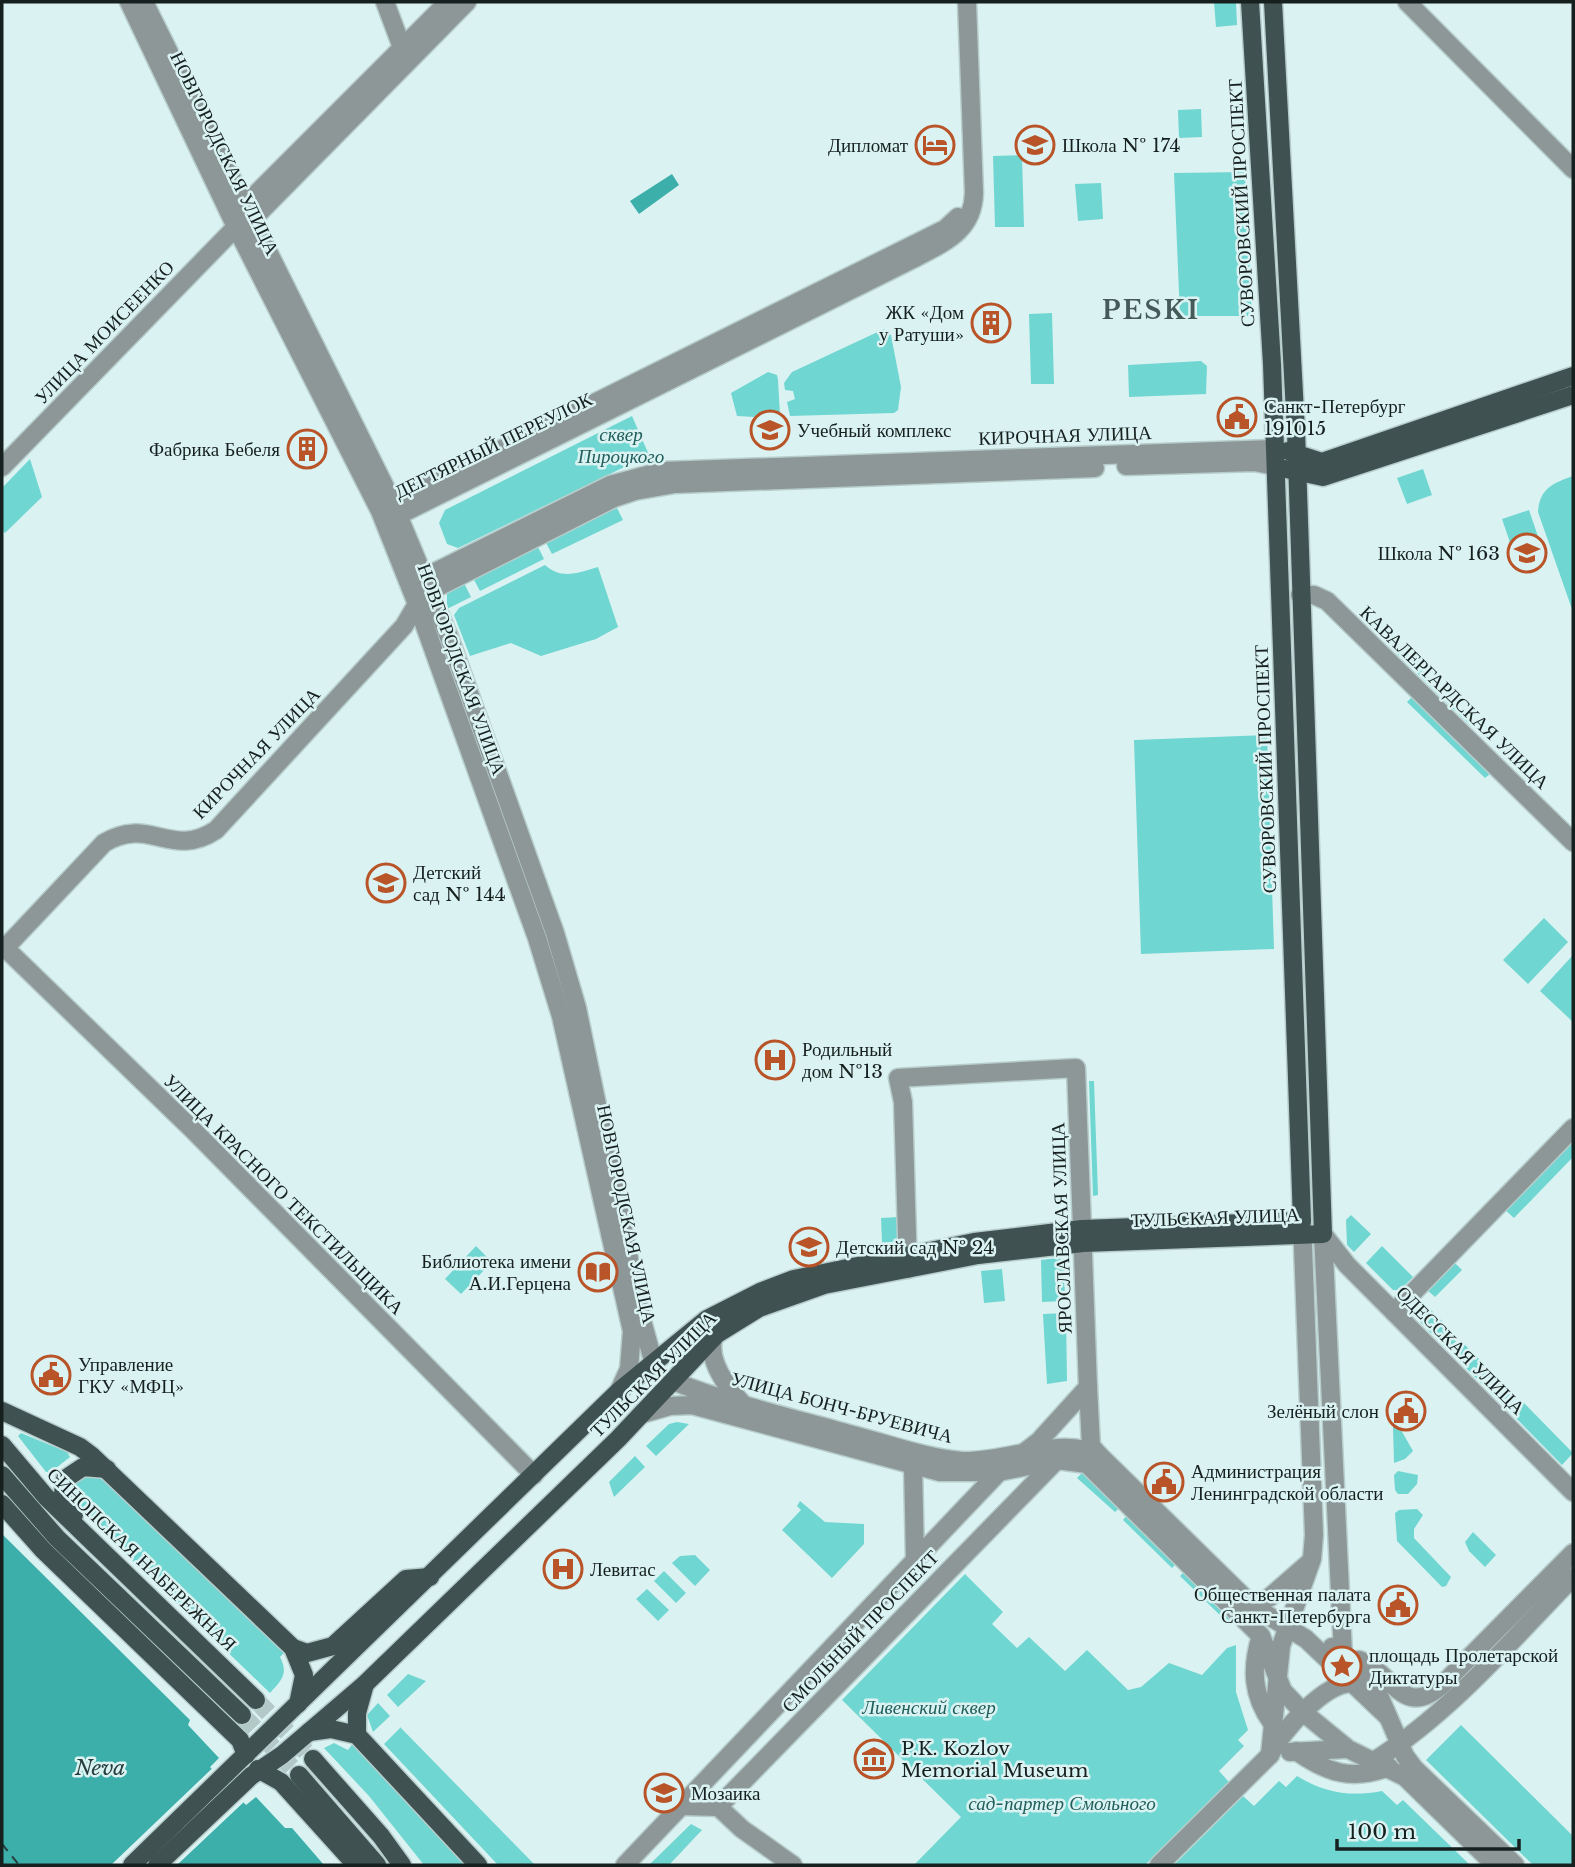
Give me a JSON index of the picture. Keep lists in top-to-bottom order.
{
  "streets": {
    "main road": [
      "СУВОРОВСКИЙ ПРОСПЕКТ",
      "КИРОЧНАЯ УЛИЦА",
      "ТУЛЬСКАЯ УЛИЦА",
      "УЛИЦА БОНЧ-БРУЕВИЧА",
      "СИНОПСКАЯ НАБЕРЕЖНАЯ"
    ],
    "street": [
      "НОВГОРОДСКАЯ УЛИЦА",
      "УЛИЦА МОИСЕЕНКО",
      "ДЕГТЯРНЫЙ ПЕРЕУЛОК",
      "КАВАЛЕРГАРДСКАЯ УЛИЦА",
      "УЛИЦА КРАСНОГО ТЕКСТИЛЬЩИКА",
      "ЯРОСЛАВСКАЯ УЛИЦА",
      "ОДЕССКАЯ УЛИЦА",
      "СМОЛЬНЫЙ ПРОСПЕКТ"
    ]
  },
  "crossings": [
    ["НОВГОРОДСКАЯ УЛИЦА", "УЛИЦА МОИСЕЕНКО"],
    ["НОВГОРОДСКАЯ УЛИЦА", "КИРОЧНАЯ УЛИЦА"],
    ["НОВГОРОДСКАЯ УЛИЦА", "ДЕГТЯРНЫЙ ПЕРЕУЛОК"],
    ["НОВГОРОДСКАЯ УЛИЦА", "ТУЛЬСКАЯ УЛИЦА"],
    ["НОВГОРОДСКАЯ УЛИЦА", "УЛИЦА БОНЧ-БРУЕВИЧА"],
    ["СУВОРОВСКИЙ ПРОСПЕКТ", "КИРОЧНАЯ УЛИЦА"],
    ["СУВОРОВСКИЙ ПРОСПЕКТ", "ТУЛЬСКАЯ УЛИЦА"],
    ["КИРОЧНАЯ УЛИЦА", "УЛИЦА КРАСНОГО ТЕКСТИЛЬЩИКА"],
    ["УЛИЦА КРАСНОГО ТЕКСТИЛЬЩИКА", "ТУЛЬСКАЯ УЛИЦА"],
    ["ТУЛЬСКАЯ УЛИЦА", "ЯРОСЛАВСКАЯ УЛИЦА"],
    ["ТУЛЬСКАЯ УЛИЦА", "ОДЕССКАЯ УЛИЦА"],
    ["ТУЛЬСКАЯ УЛИЦА", "УЛИЦА БОНЧ-БРУЕВИЧА"],
    ["УЛИЦА БОНЧ-БРУЕВИЧА", "СМОЛЬНЫЙ ПРОСПЕКТ"]
  ],
  "districts": ["PESKI"],
  "water": ["Neva"],
  "parks": ["сквер Пироцкого", "Ливенский сквер", "сад-партер Смольного"],
  "places": {
    "hotel": ["Дипломат"],
    "school or university": [
      "Школа № 174",
      "Учебный комплекс",
      "Школа № 163",
      "Детский сад № 144",
      "Детский сад № 24",
      "Мозаика"
    ],
    "building": ["ЖК «Дом у Ратуши»", "Фабрика Бебеля"],
    "public building": [
      "Санкт-Петербург 191015",
      "Управление ГКУ «МФЦ»",
      "Зелёный слон",
      "Администрация Ленинградской области",
      "Общественная палата Санкт-Петербурга"
    ],
    "hospital": ["Родильный дом №13", "Левитас"],
    "library": ["Библиотека имени А.И.Герцена"],
    "place": ["площадь Пролетарской Диктатуры"],
    "museum": ["P.K. Kozlov Memorial Museum"]
  },
  "scale_bar": "100 m"
}
